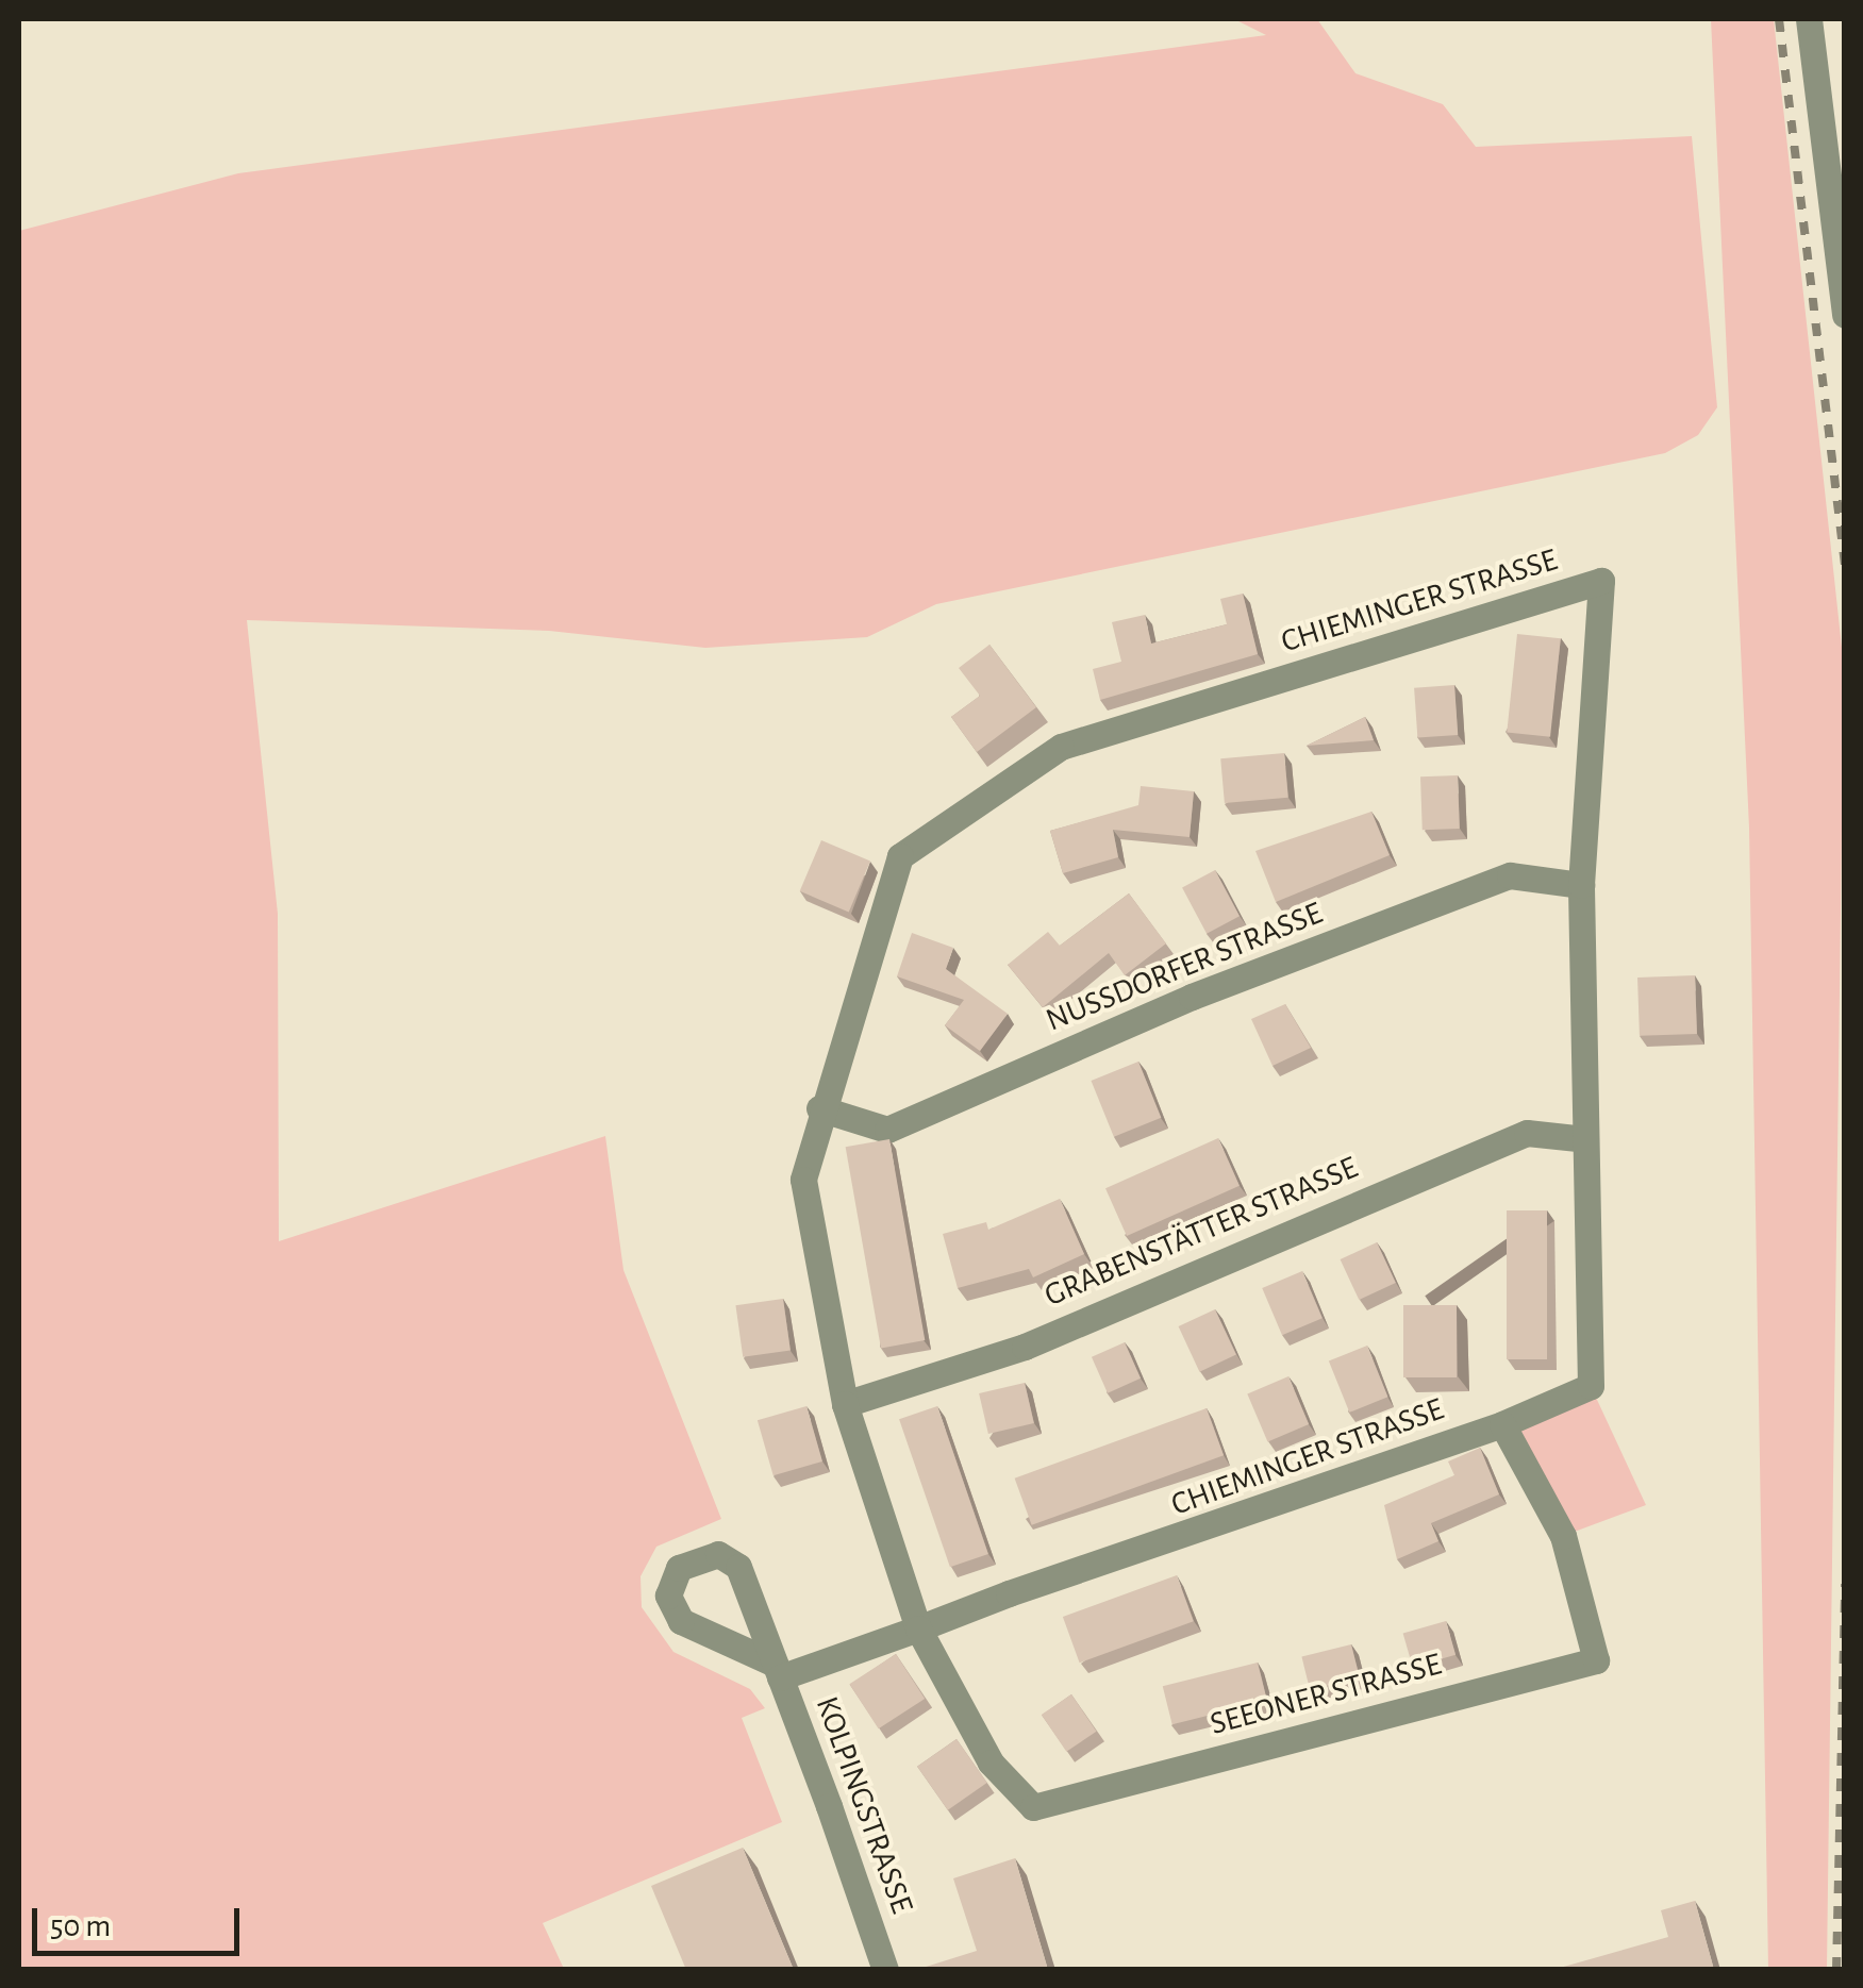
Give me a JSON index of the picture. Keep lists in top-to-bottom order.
{
  "streets": {
    "street": [
      "CHIEMINGER STRASSE",
      "NUSSDORFER STRASSE",
      "GRABENSTÄTTER STRASSE",
      "SEEONER STRASSE",
      "KOLPINGSTRASSE"
    ]
  },
  "crossings": [
    ["CHIEMINGER STRASSE", "NUSSDORFER STRASSE"],
    ["CHIEMINGER STRASSE", "GRABENSTÄTTER STRASSE"],
    ["CHIEMINGER STRASSE", "SEEONER STRASSE"],
    ["CHIEMINGER STRASSE", "KOLPINGSTRASSE"]
  ],
  "scale_bar": "50 m"
}
